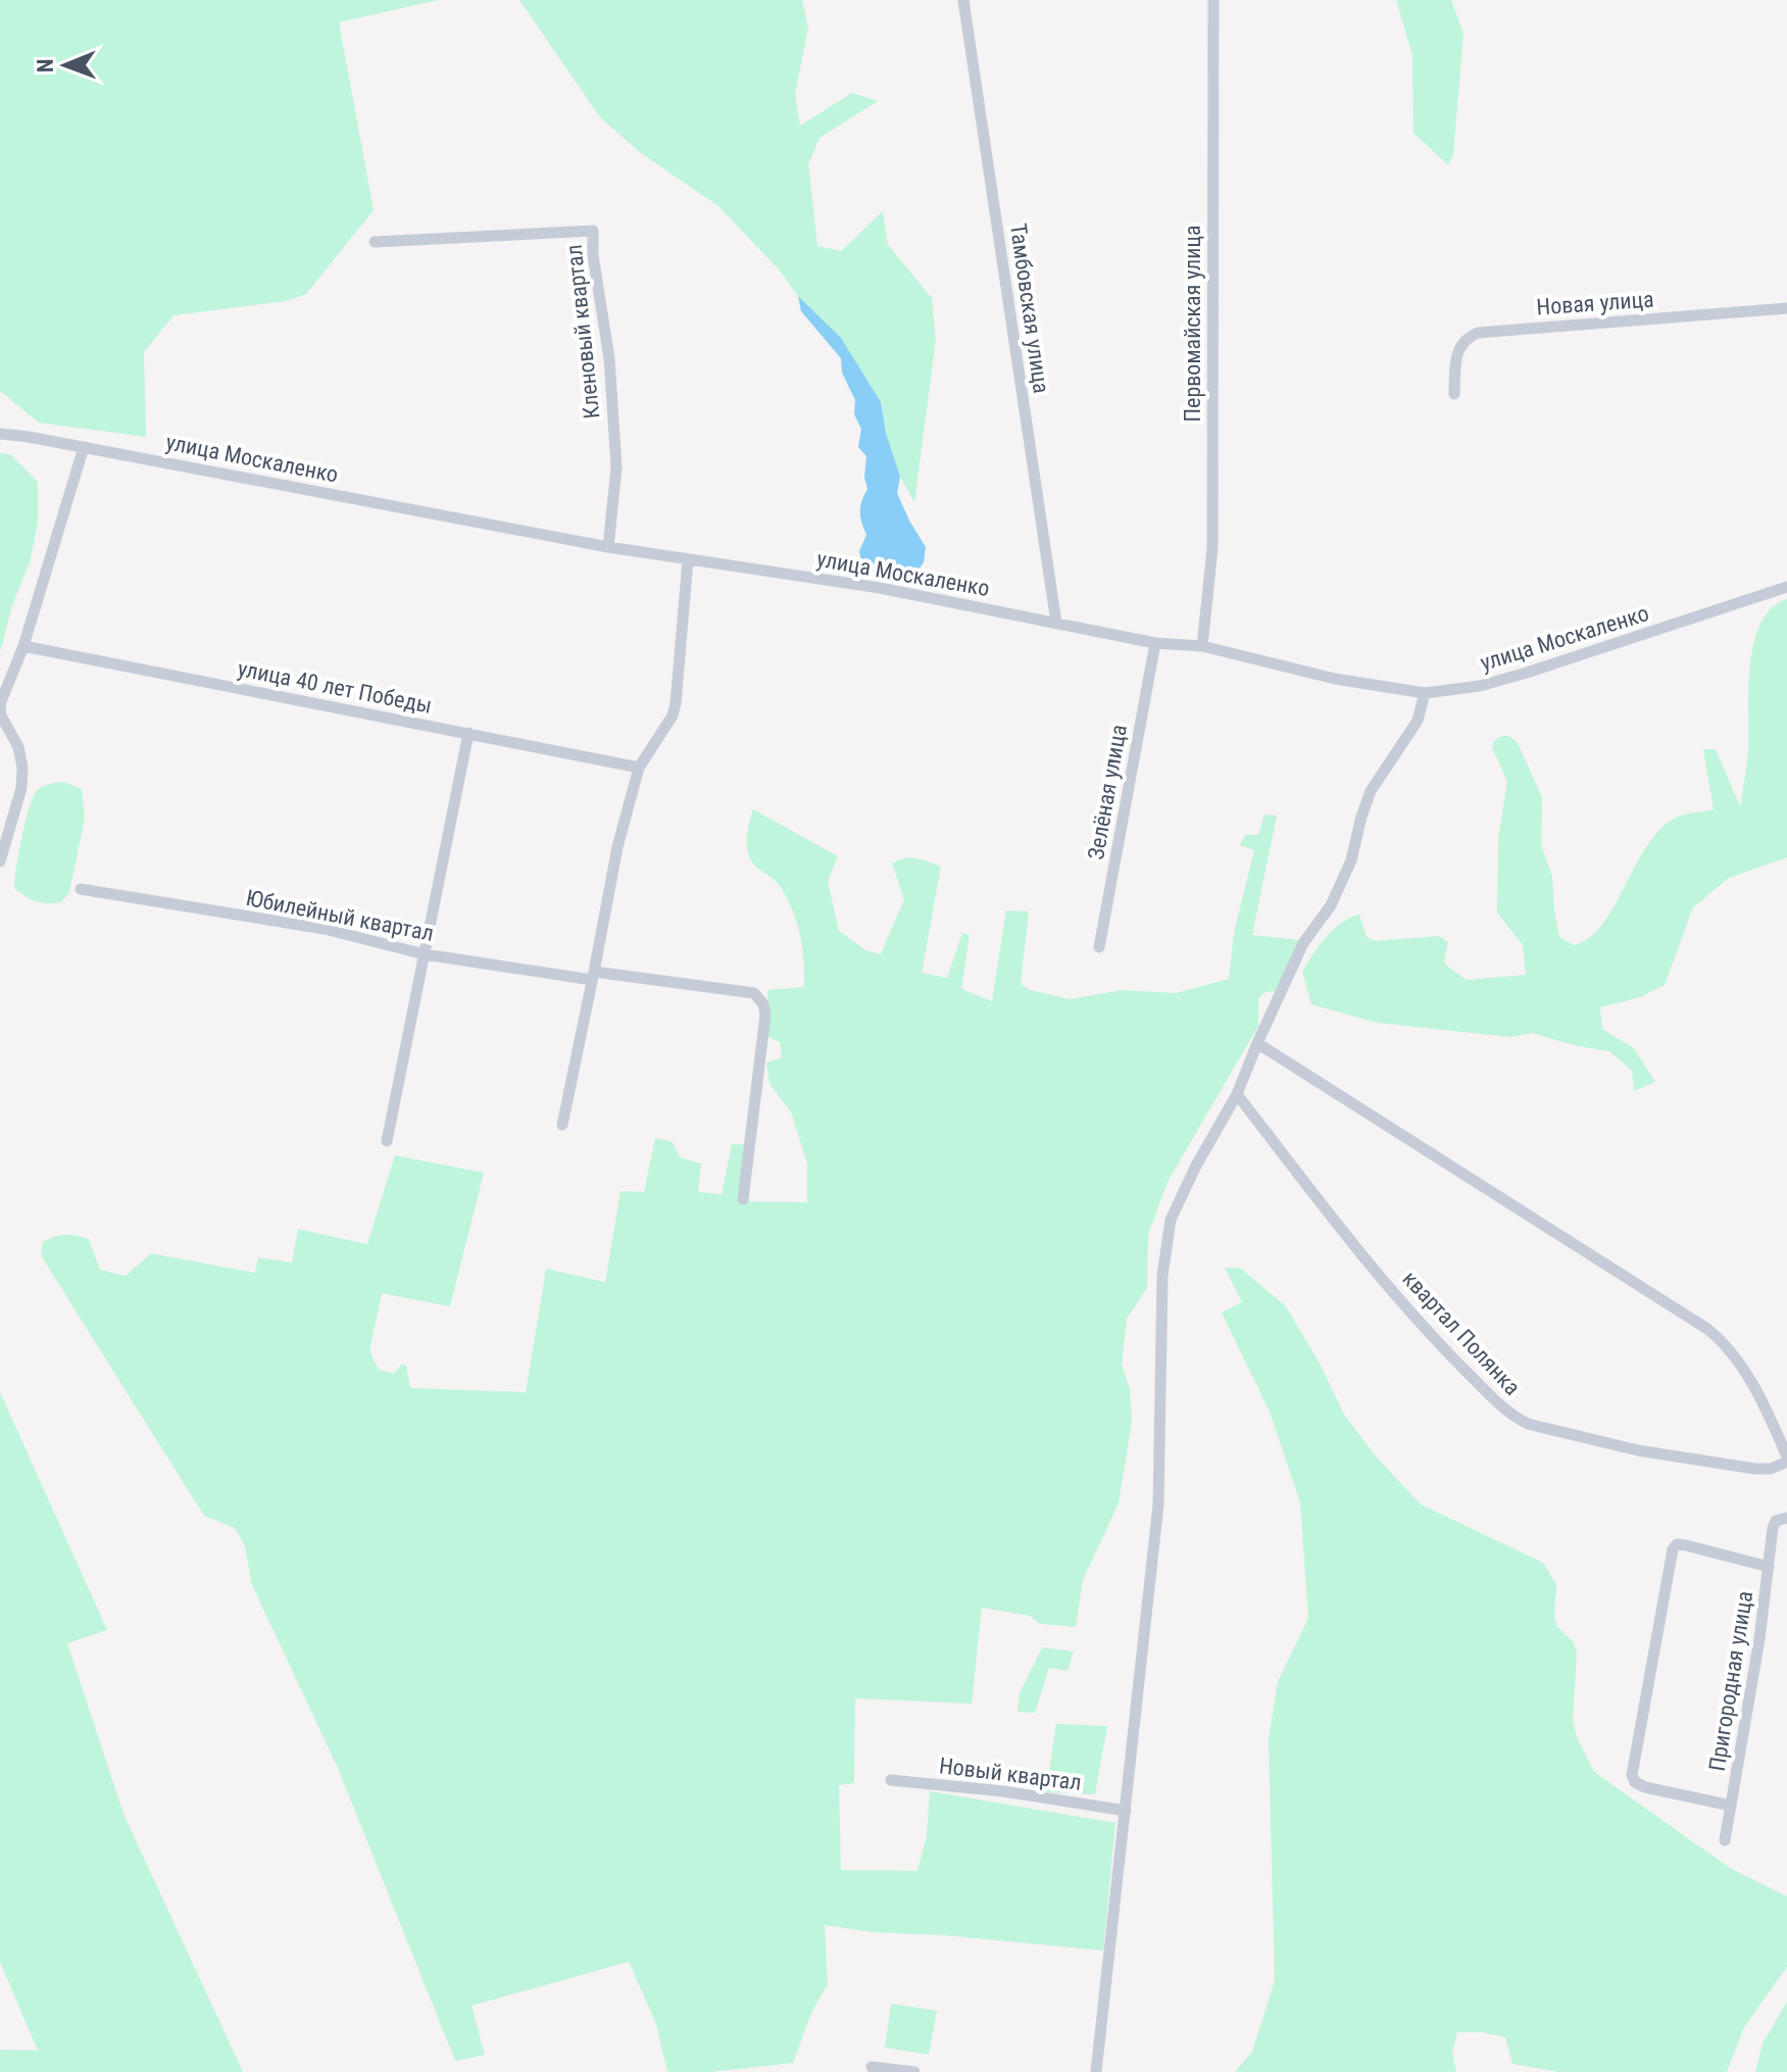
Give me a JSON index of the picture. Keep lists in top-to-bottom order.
{
  "streets": {
    "street": [
      "Новая улица",
      "Тамбовская улица",
      "Первомайская улица",
      "Кленовый квартал",
      "улица Москаленко",
      "улица 40 лет Победы",
      "Зелёная улица",
      "Юбилейный квартал",
      "квартал Полянка",
      "Пригородная улица",
      "Новый квартал"
    ]
  },
  "crossings": [
    ["Тамбовская улица", "улица Москаленко"],
    ["Первомайская улица", "улица Москаленко"],
    ["Кленовый квартал", "улица Москаленко"],
    ["улица Москаленко", "Зелёная улица"]
  ],
  "north": "left"
}
